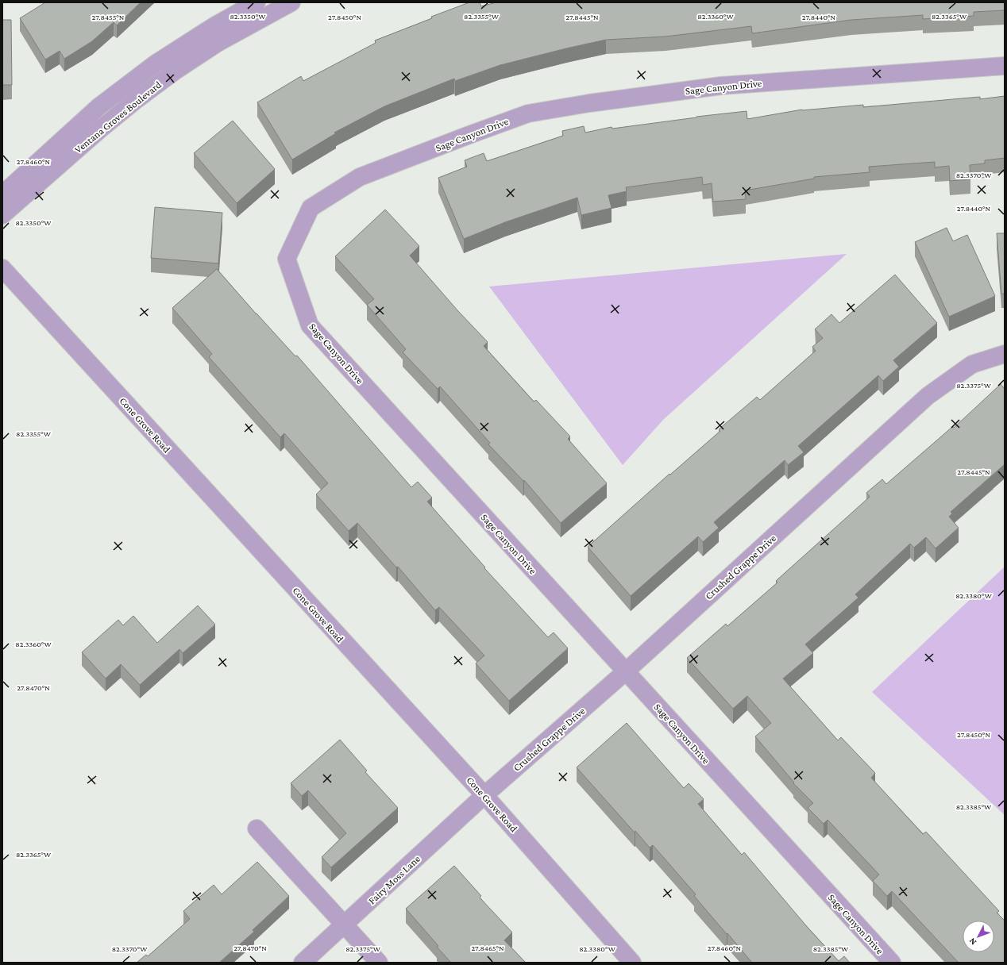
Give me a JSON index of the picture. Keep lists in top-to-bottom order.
{
  "streets": {
    "street": [
      "Sage Canyon Drive",
      "Ventana Groves Boulevard",
      "Cone Grove Road",
      "Crushed Grappe Drive",
      "Fairy Moss Lane"
    ]
  },
  "crossings": [
    ["Sage Canyon Drive", "Crushed Grappe Drive"],
    ["Cone Grove Road", "Crushed Grappe Drive"],
    ["Cone Grove Road", "Fairy Moss Lane"],
    ["Crushed Grappe Drive", "Fairy Moss Lane"]
  ],
  "north": "bottom left",
  "coordinates": [
    "82.3350°W",
    "82.3355°W",
    "82.3360°W",
    "82.3365°W",
    "27.8455°N",
    "27.8450°N",
    "27.8445°N",
    "27.8440°N",
    "27.8460°N",
    "82.3370°W",
    "82.3375°W",
    "82.3380°W",
    "27.8470°N",
    "82.3385°W",
    "27.8465°N"
  ]
}
